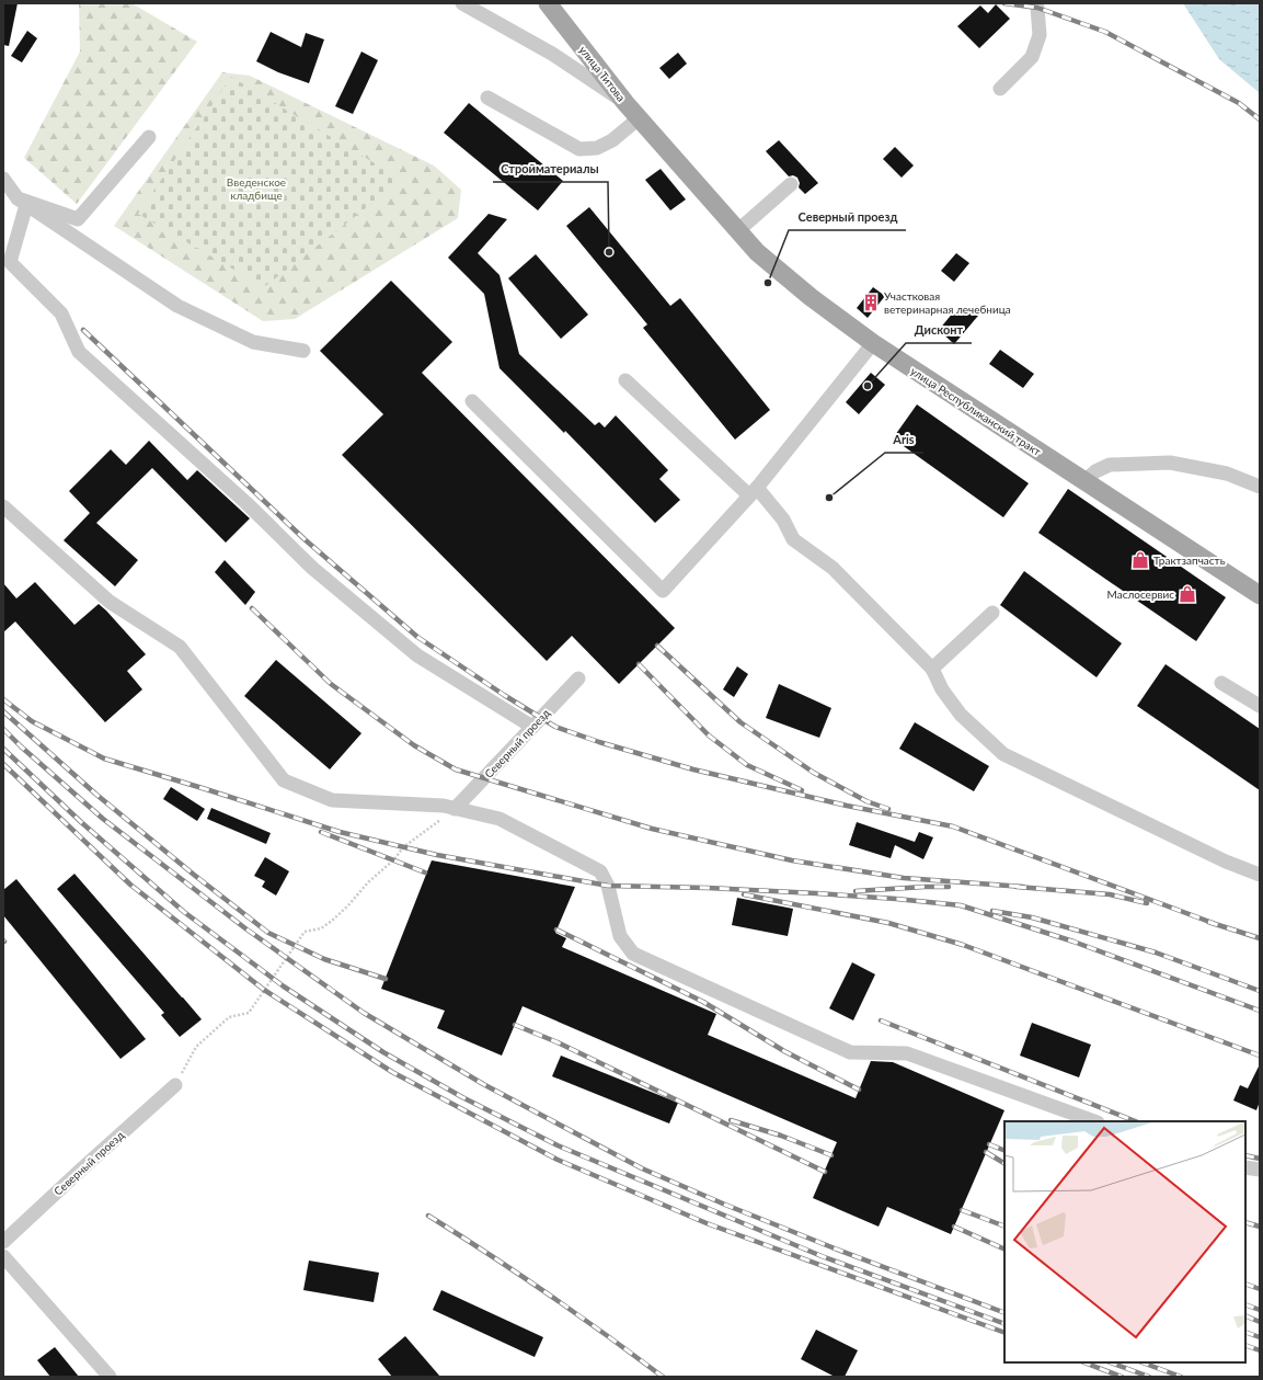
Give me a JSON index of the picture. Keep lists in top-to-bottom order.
{
  "streets": {
    "main road": ["улица Титова", "улица Республиканский тракт"],
    "street": ["Северный проезд"]
  },
  "crossings": [
    ["улица Титова", "улица Республиканский тракт"]
  ],
  "parks": ["Введенское кладбище"],
  "places": {
    "other": [
      "Стройматериалы",
      "Северный проезд",
      "Дисконт",
      "Aris"
    ],
    "building": ["Участковая ветеринарная лечебница"],
    "shop": ["Трактзапчасть", "Маслосервис"]
  }
}
